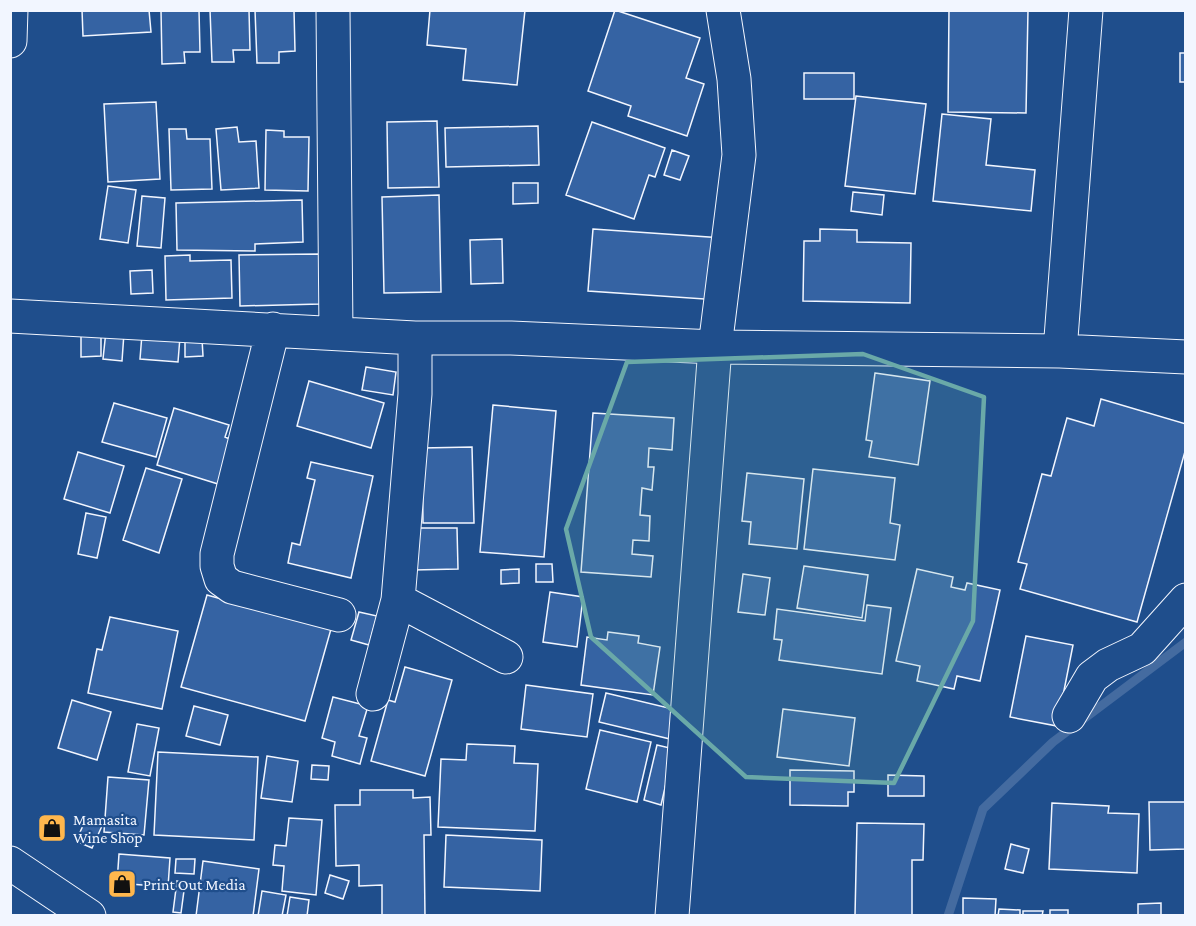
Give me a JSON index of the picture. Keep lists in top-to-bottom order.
{
  "places": {
    "shop": ["Mamasita Wine Shop", "Print Out Media"]
  }
}
